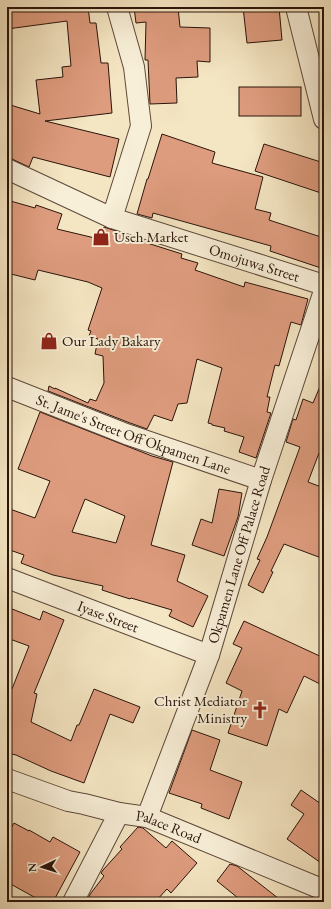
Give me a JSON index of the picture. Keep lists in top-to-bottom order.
{
  "streets": {
    "street": [
      "Omojuwa Street",
      "St. Jame's Street Off Okpamen Lane",
      "Okpamen Lane Off Palace Road",
      "Iyase Street",
      "Palace Road"
    ]
  },
  "crossings": [
    ["St. Jame's Street Off Okpamen Lane", "Okpamen Lane Off Palace Road"],
    ["Okpamen Lane Off Palace Road", "Iyase Street"],
    ["Okpamen Lane Off Palace Road", "Palace Road"]
  ],
  "places": {
    "shop": ["Useh Market", "Our Lady Bakary"],
    "church": ["Christ Mediator Ministry"]
  },
  "north": "left"
}
